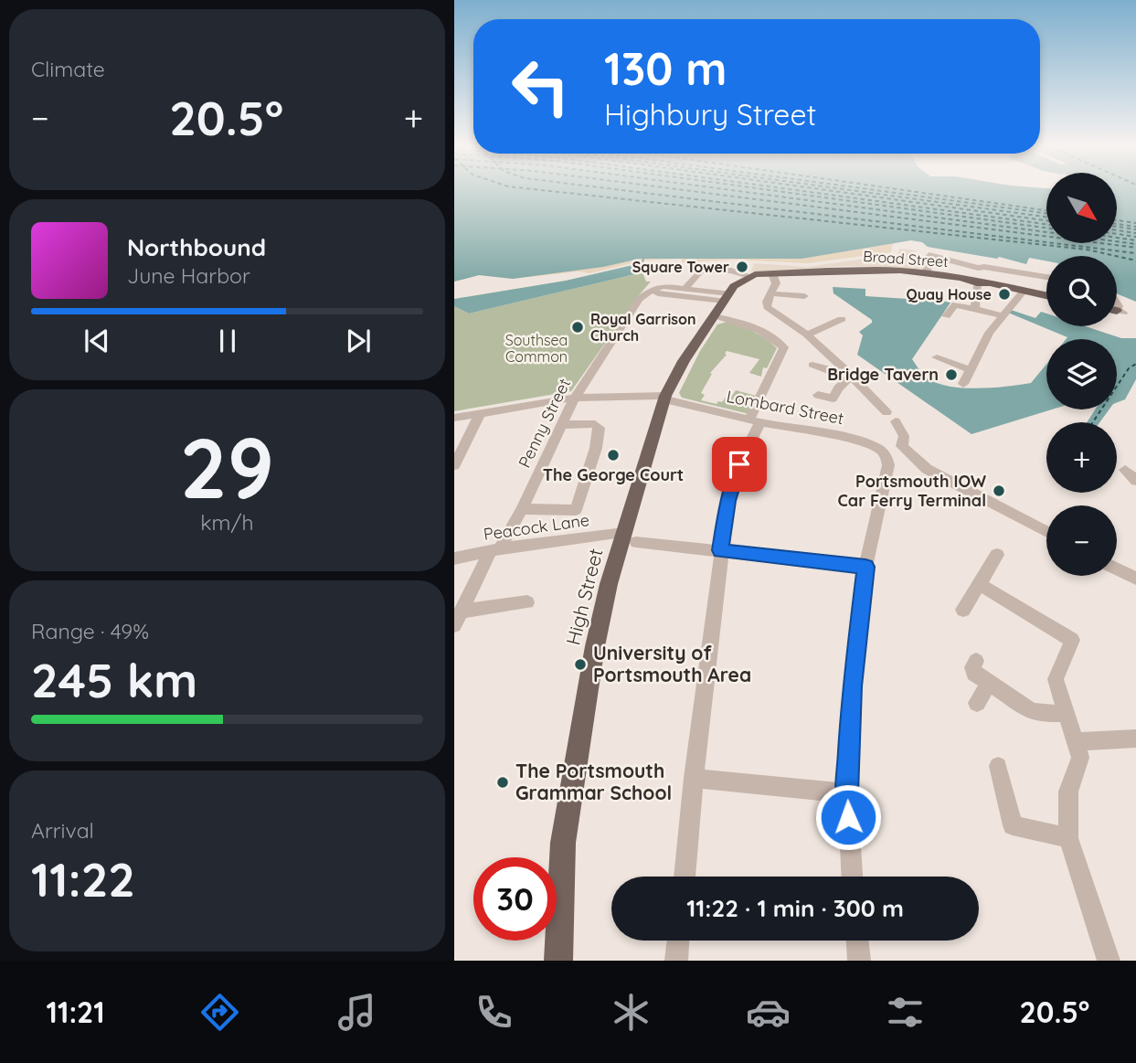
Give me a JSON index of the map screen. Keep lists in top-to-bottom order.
{
  "streets": {
    "main road": ["Broad Street", "High Street"],
    "street": ["Lombard Street", "Penny Street", "Peacock Lane"]
  },
  "crossings": [
    ["Broad Street", "High Street"],
    ["Lombard Street", "Penny Street"],
    ["Lombard Street", "Peacock Lane"],
    ["Lombard Street", "High Street"],
    ["Penny Street", "Peacock Lane"],
    ["Peacock Lane", "High Street"]
  ],
  "parks": ["Southsea Common"],
  "places": [
    "Square Tower",
    "Quay House",
    "Royal Garrison Church",
    "Bridge Tavern",
    "The George Court",
    "Portsmouth IOW Car Ferry Terminal",
    "University of Portsmouth Area",
    "The Portsmouth Grammar School"
  ],
  "north": "bottom right",
  "page": {
    "tile": [
      "Climate",
      ["29", "km/h"],
      ["Range · 49%", "245 km"],
      ["Arrival", "11:22"]
    ],
    "turn": ["130 m", "Highbury Street"],
    "heat": ["−", "20.5°", "+"],
    "map_buttons": ["+", "−"],
    "song": ["Northbound", "June Harbor"],
    "limit": "30",
    "trip": "11:22 · 1 min · 300 m",
    "tabs": ["11:21", "20.5°"]
  }
}
